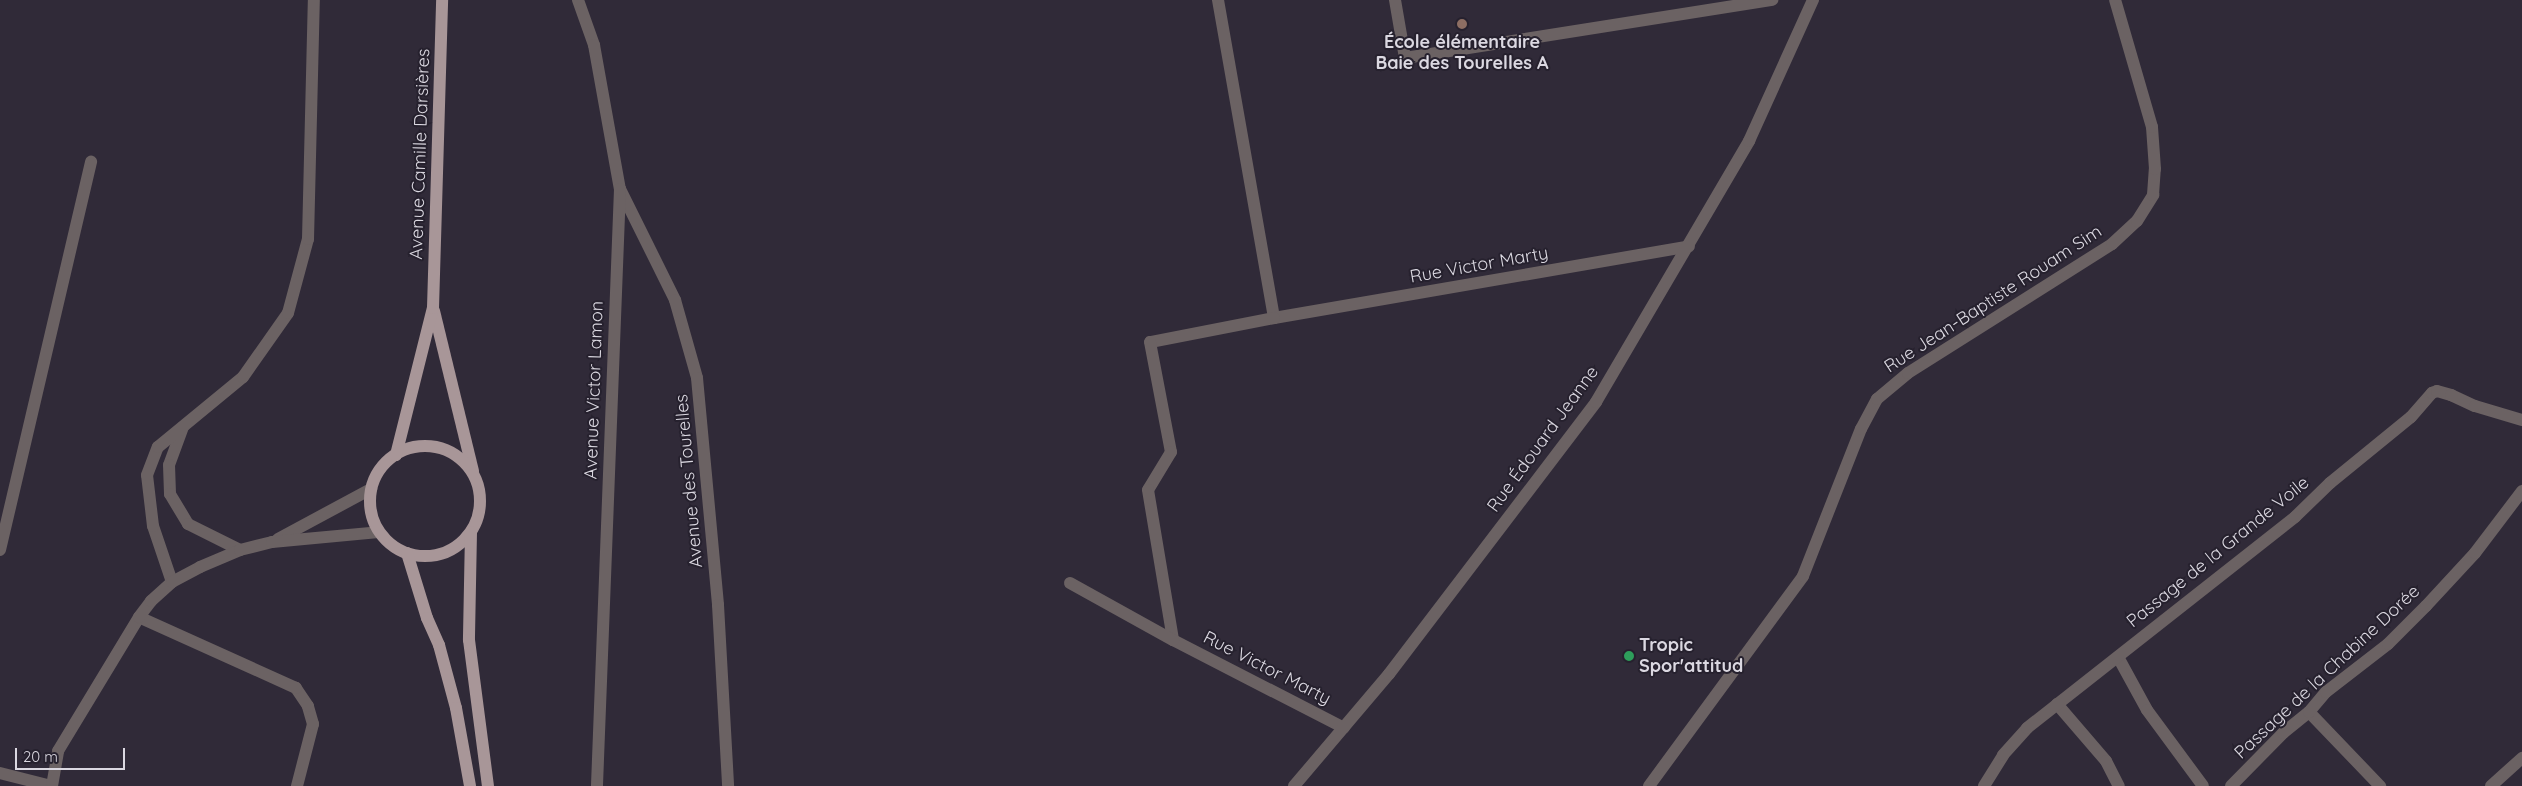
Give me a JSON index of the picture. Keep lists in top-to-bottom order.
{
  "streets": {
    "main road": ["Avenue Camille Darsières"],
    "street": [
      "Rue Victor Marty",
      "Rue Jean-Baptiste Rouam Sim",
      "Avenue Victor Lamon",
      "Rue Édouard Jeanne",
      "Avenue des Tourelles",
      "Passage de la Grande Voile",
      "Passage de la Chabine Dorée"
    ]
  },
  "crossings": [
    ["Rue Victor Marty", "Rue Édouard Jeanne"],
    ["Avenue Victor Lamon", "Avenue des Tourelles"]
  ],
  "places": ["École élémentaire Baie des Tourelles A", "Tropic Spor'attitud"],
  "scale_bar": "20 m"
}
